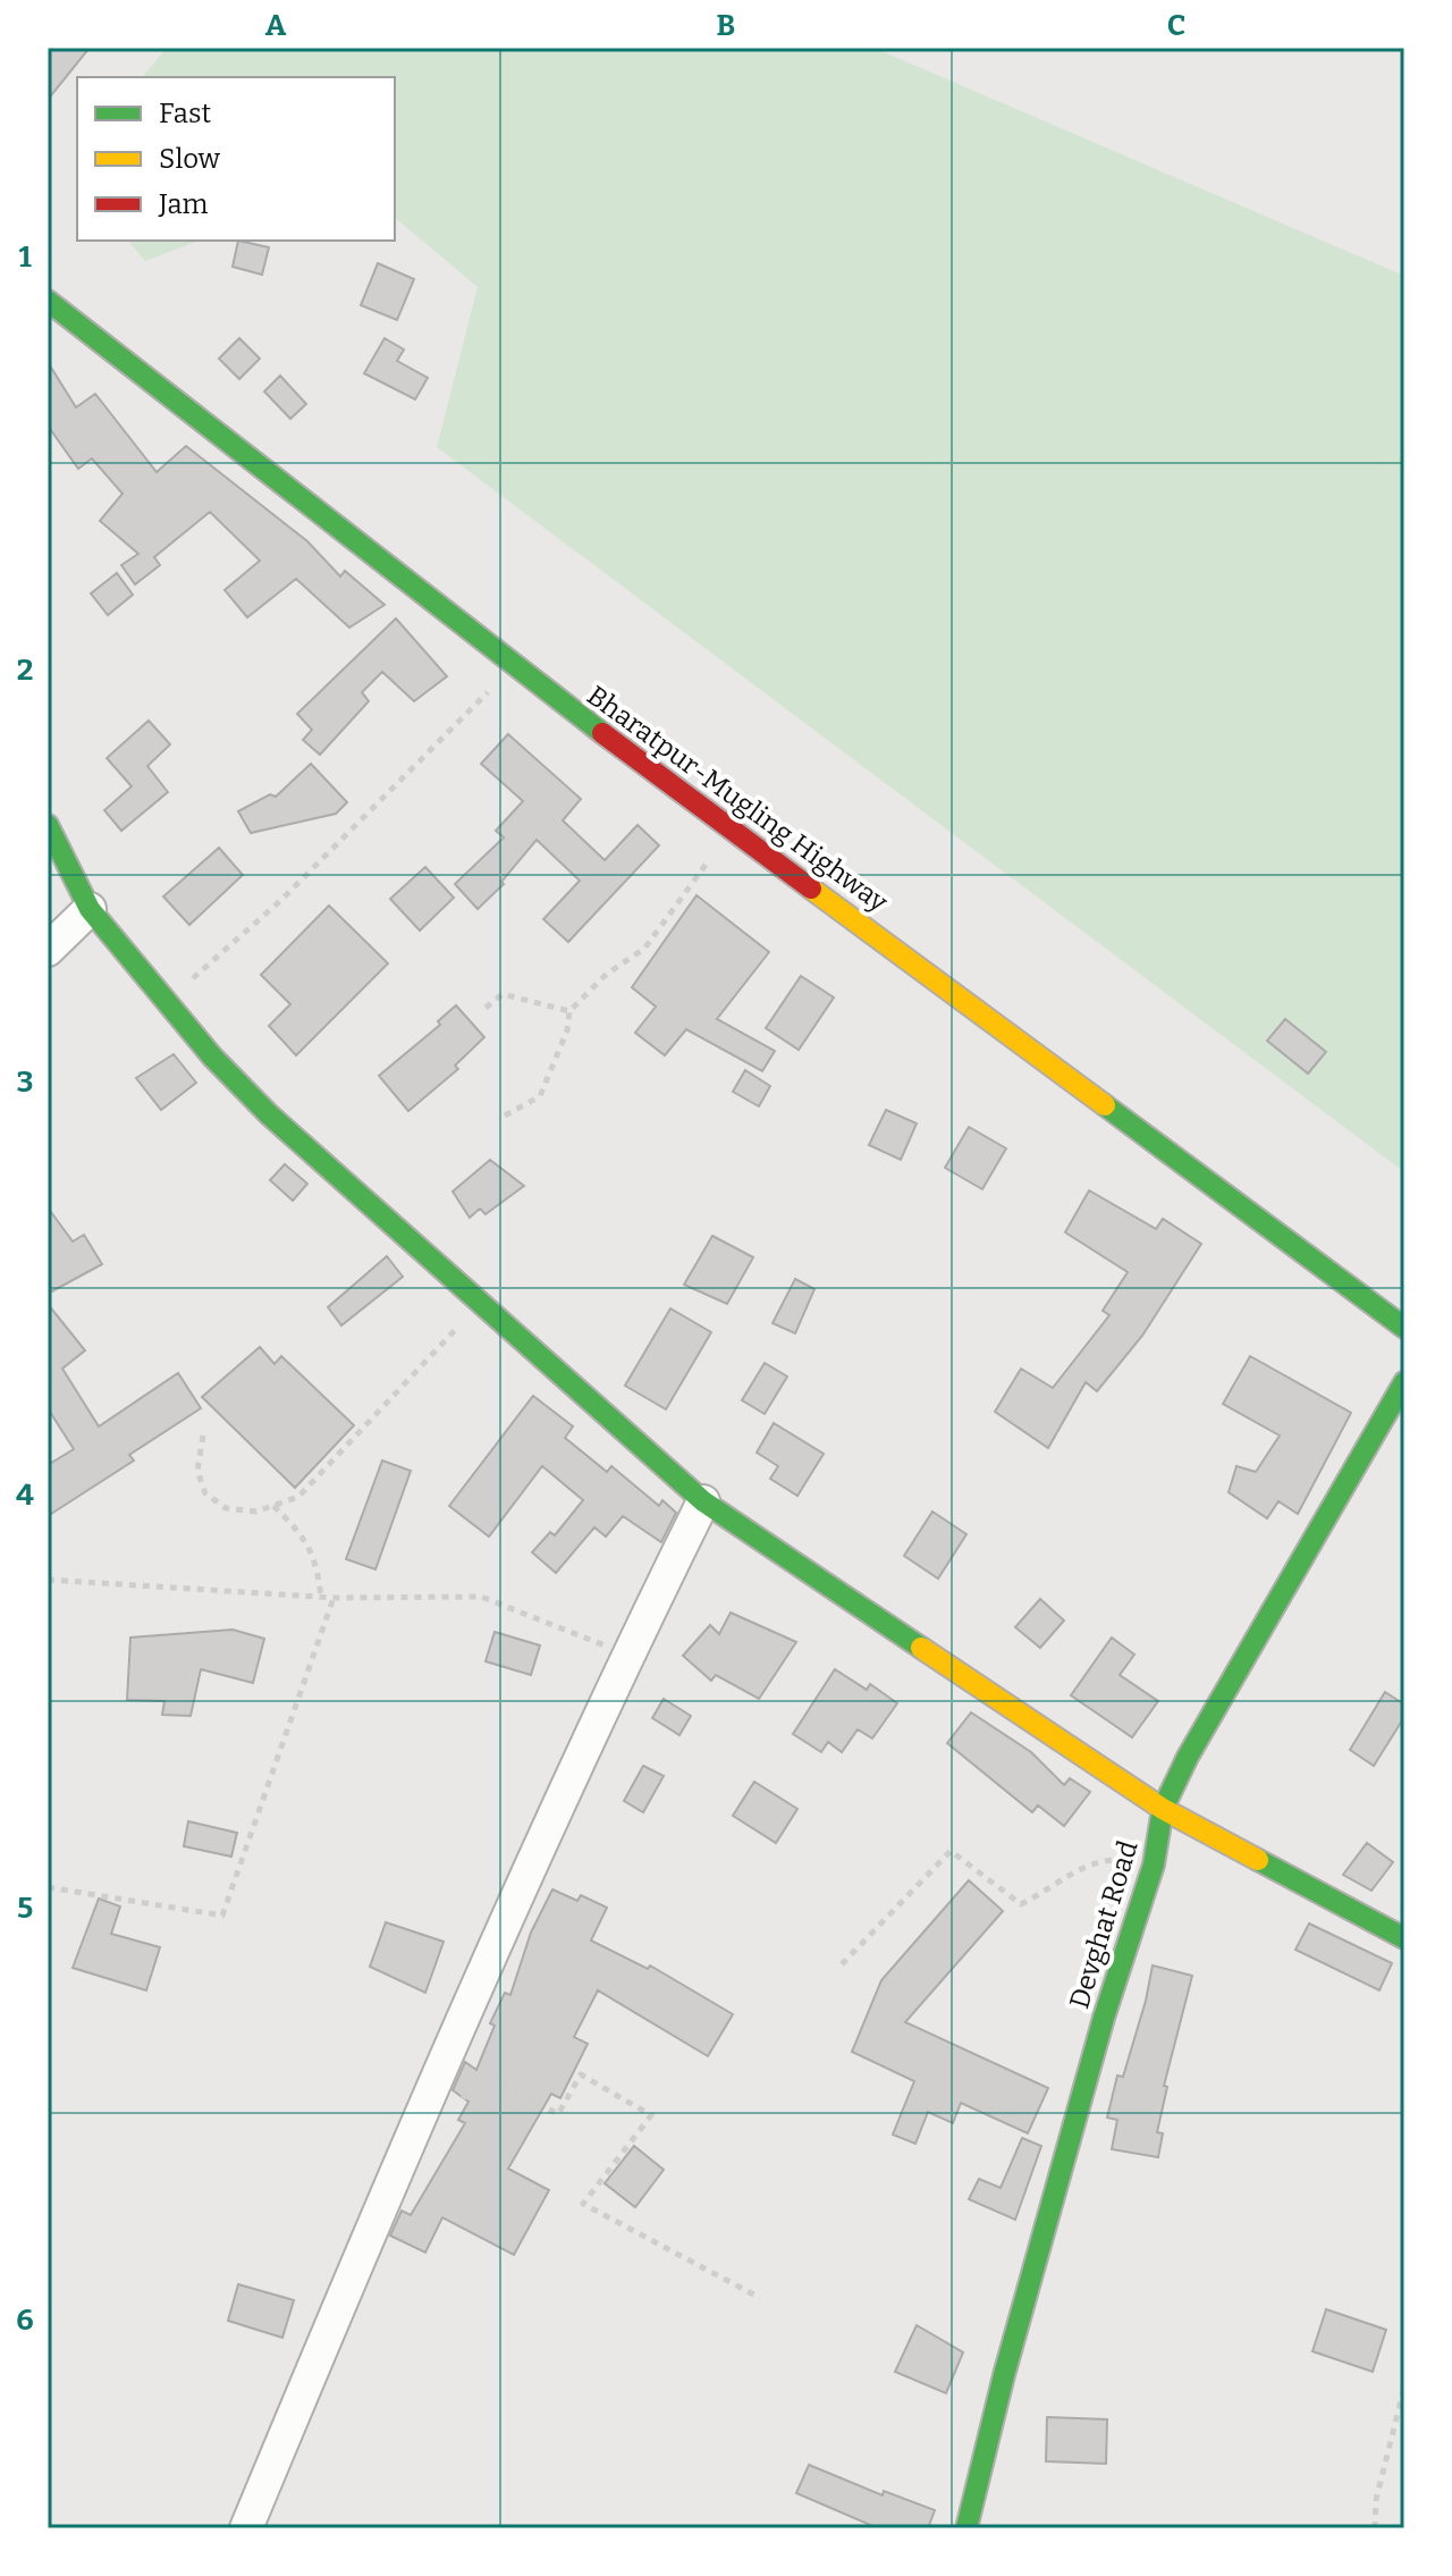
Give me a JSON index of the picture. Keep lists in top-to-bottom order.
{
  "streets": {
    "main road": ["Bharatpur-Mugling Highway", "Devghat Road"]
  },
  "legend": ["Fast", "Slow", "Jam"],
  "grid": {
    "columns": ["A", "B", "C"],
    "rows": [
      "1",
      "2",
      "3",
      "4",
      "5",
      "6"
    ]
  }
}
